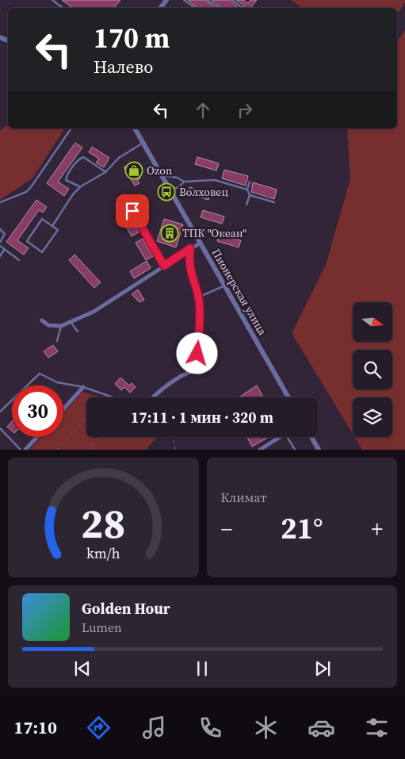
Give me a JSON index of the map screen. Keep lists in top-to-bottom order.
{
  "streets": {
    "street": ["Пионерская улица"]
  },
  "places": {
    "shop": ["Ozon"],
    "bus stop": ["Волховец"],
    "building": ["ТПК \"Океан\""]
  },
  "north": "right",
  "page": {
    "turn": ["170 m", "Налево"],
    "limit": "30",
    "trip": "17:11 · 1 мин · 320 m",
    "tile": "Климат",
    "heat": ["−", "21°", "+"],
    "song": ["Golden Hour", "Lumen"],
    "tabs": "17:10",
    "gauge": ["28", "km/h"]
  }
}
